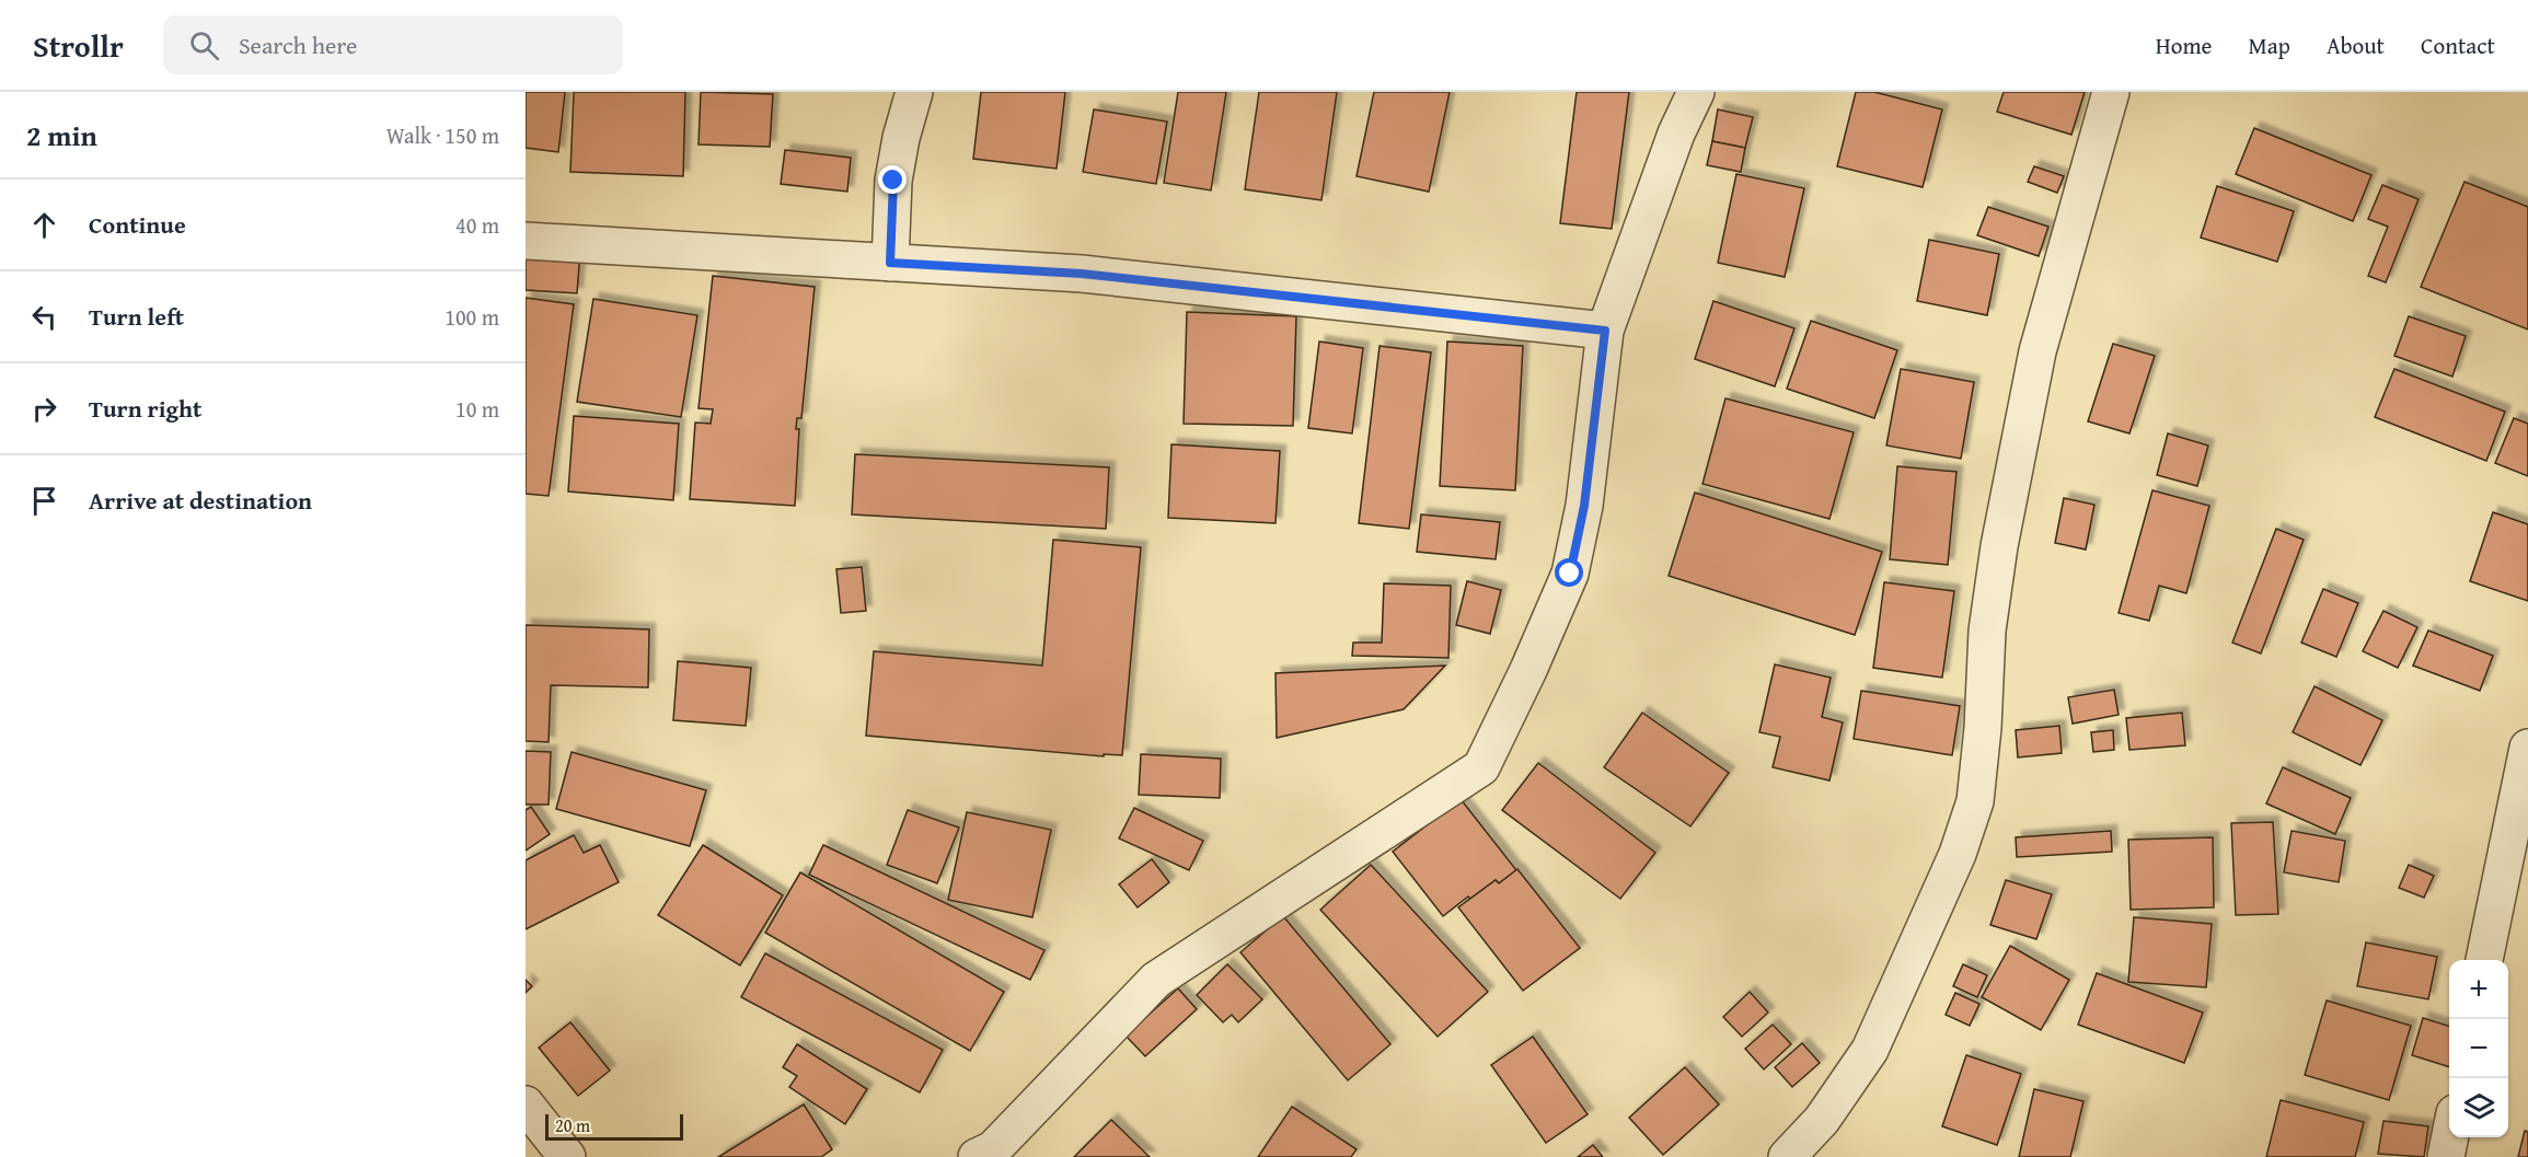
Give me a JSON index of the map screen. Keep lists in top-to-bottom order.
{
  "scale_bar": "20 m",
  "page": {
    "header": "Strollr",
    "search": "Search here",
    "nav": [
      "Home",
      "Map",
      "About",
      "Contact"
    ],
    "heading": ["2 min", "Walk · 150 m"],
    "list": [
      ["Continue", "40 m"],
      ["Turn left", "100 m"],
      ["Turn right", "10 m"],
      "Arrive at destination"
    ],
    "map_buttons": ["+", "−"],
    "scale": "20 m"
  }
}
